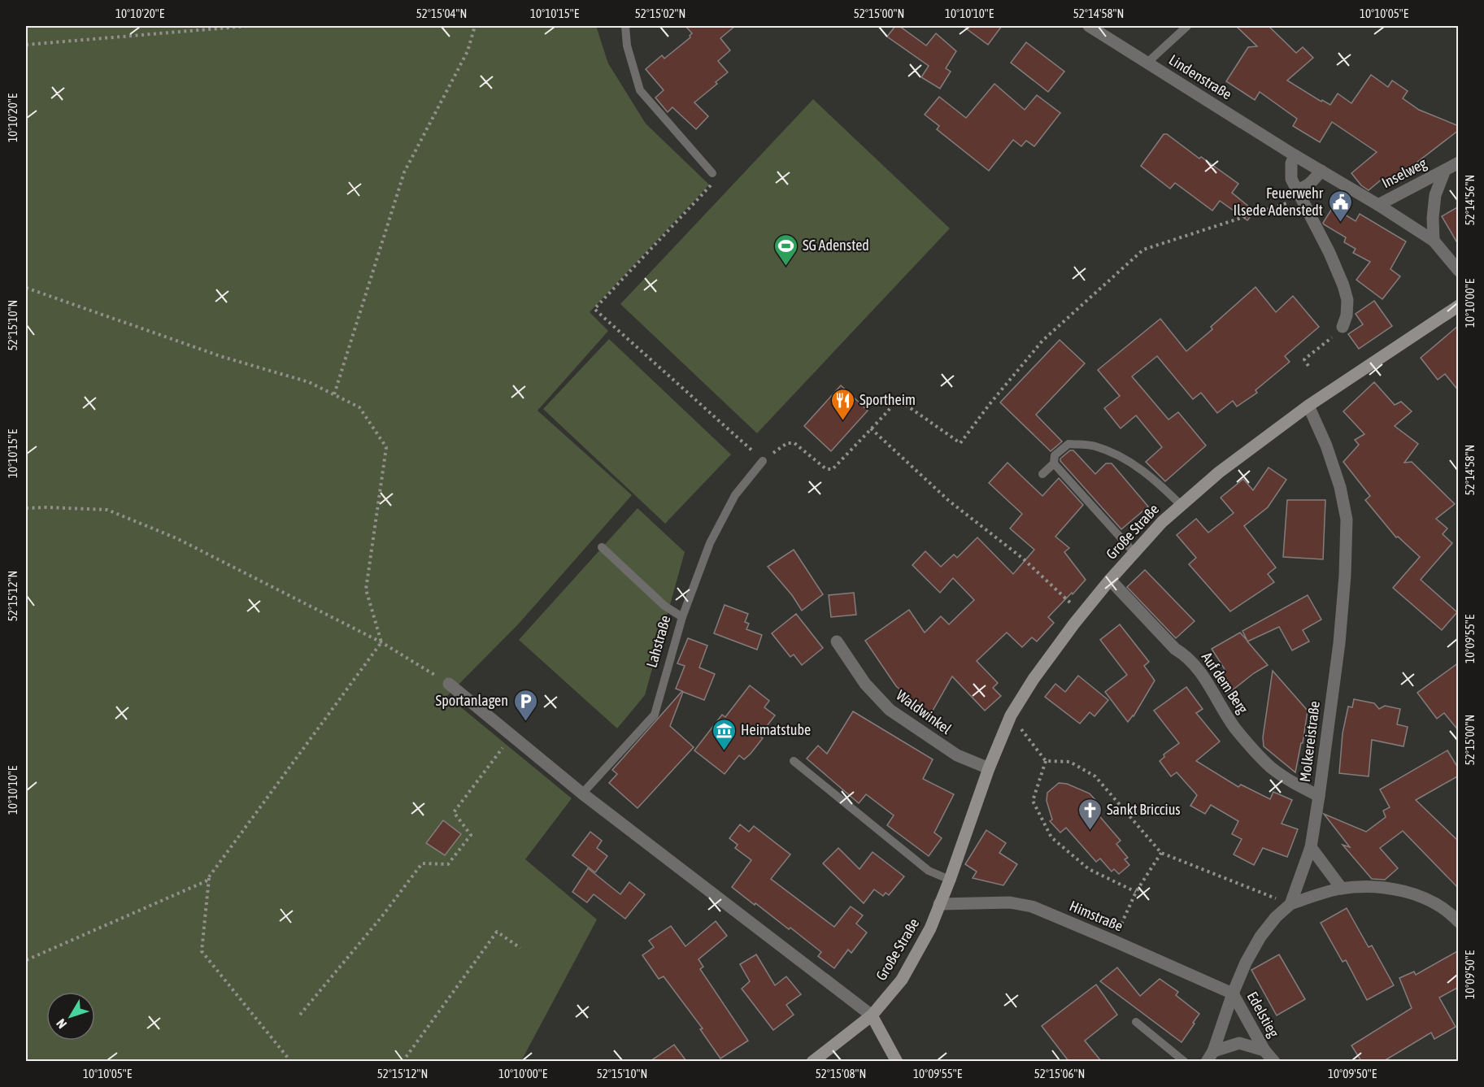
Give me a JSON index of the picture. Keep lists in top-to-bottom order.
{
  "streets": {
    "main road": ["Große Straße"],
    "street": [
      "Lindenstraße",
      "Inselweg",
      "Auf dem Berg",
      "Waldwinkel",
      "Molkereistraße",
      "Himstraße",
      "Edelstieg"
    ],
    "lane": ["Lahstraße"]
  },
  "crossings": [
    ["Lindenstraße", "Inselweg"],
    ["Große Straße", "Auf dem Berg"],
    ["Große Straße", "Waldwinkel"],
    ["Große Straße", "Molkereistraße"],
    ["Große Straße", "Himstraße"],
    ["Auf dem Berg", "Molkereistraße"],
    ["Molkereistraße", "Himstraße"],
    ["Molkereistraße", "Edelstieg"],
    ["Himstraße", "Edelstieg"]
  ],
  "places": {
    "public building": ["Feuerwehr Ilsede Adenstedt"],
    "sports": ["SG Adensted"],
    "restaurant": ["Sportheim"],
    "parking": ["Sportanlagen"],
    "museum": ["Heimatstube"],
    "church": ["Sankt Briccius"]
  },
  "north": "bottom left",
  "coordinates": [
    "10°10'20\"E",
    "52°15'04\"N",
    "10°10'15\"E",
    "52°15'02\"N",
    "52°15'00\"N",
    "10°10'10\"E",
    "52°14'58\"N",
    "10°10'05\"E",
    "52°14'56\"N",
    "10°10'00\"E",
    "52°15'10\"N",
    "52°15'12\"N",
    "10°09'55\"E",
    "10°09'50\"E",
    "52°15'08\"N",
    "52°15'06\"N"
  ]
}
